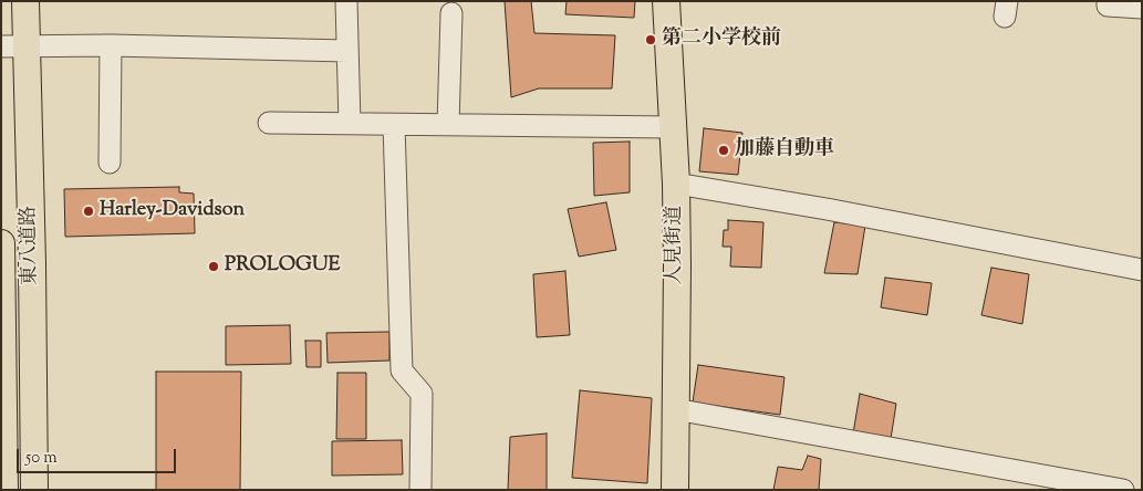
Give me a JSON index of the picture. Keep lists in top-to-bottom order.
{
  "streets": {
    "main road": ["東八道路", "人見街道"]
  },
  "places": [
    "第二小学校前",
    "加藤自動車",
    "Harley-Davidson",
    "PROLOGUE"
  ],
  "scale_bar": "50 m"
}
